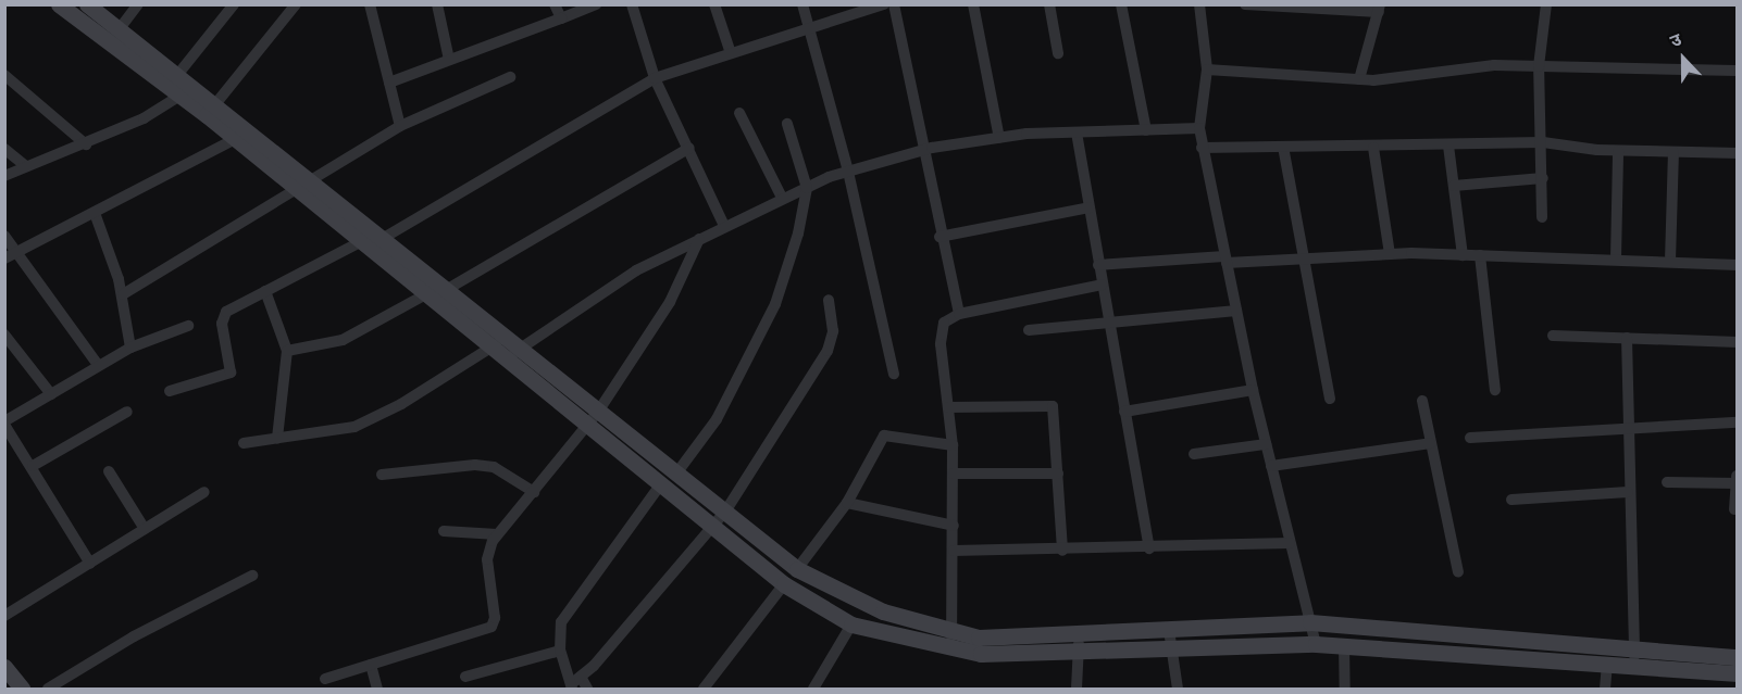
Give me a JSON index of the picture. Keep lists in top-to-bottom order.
{
  "north": "top"
}
